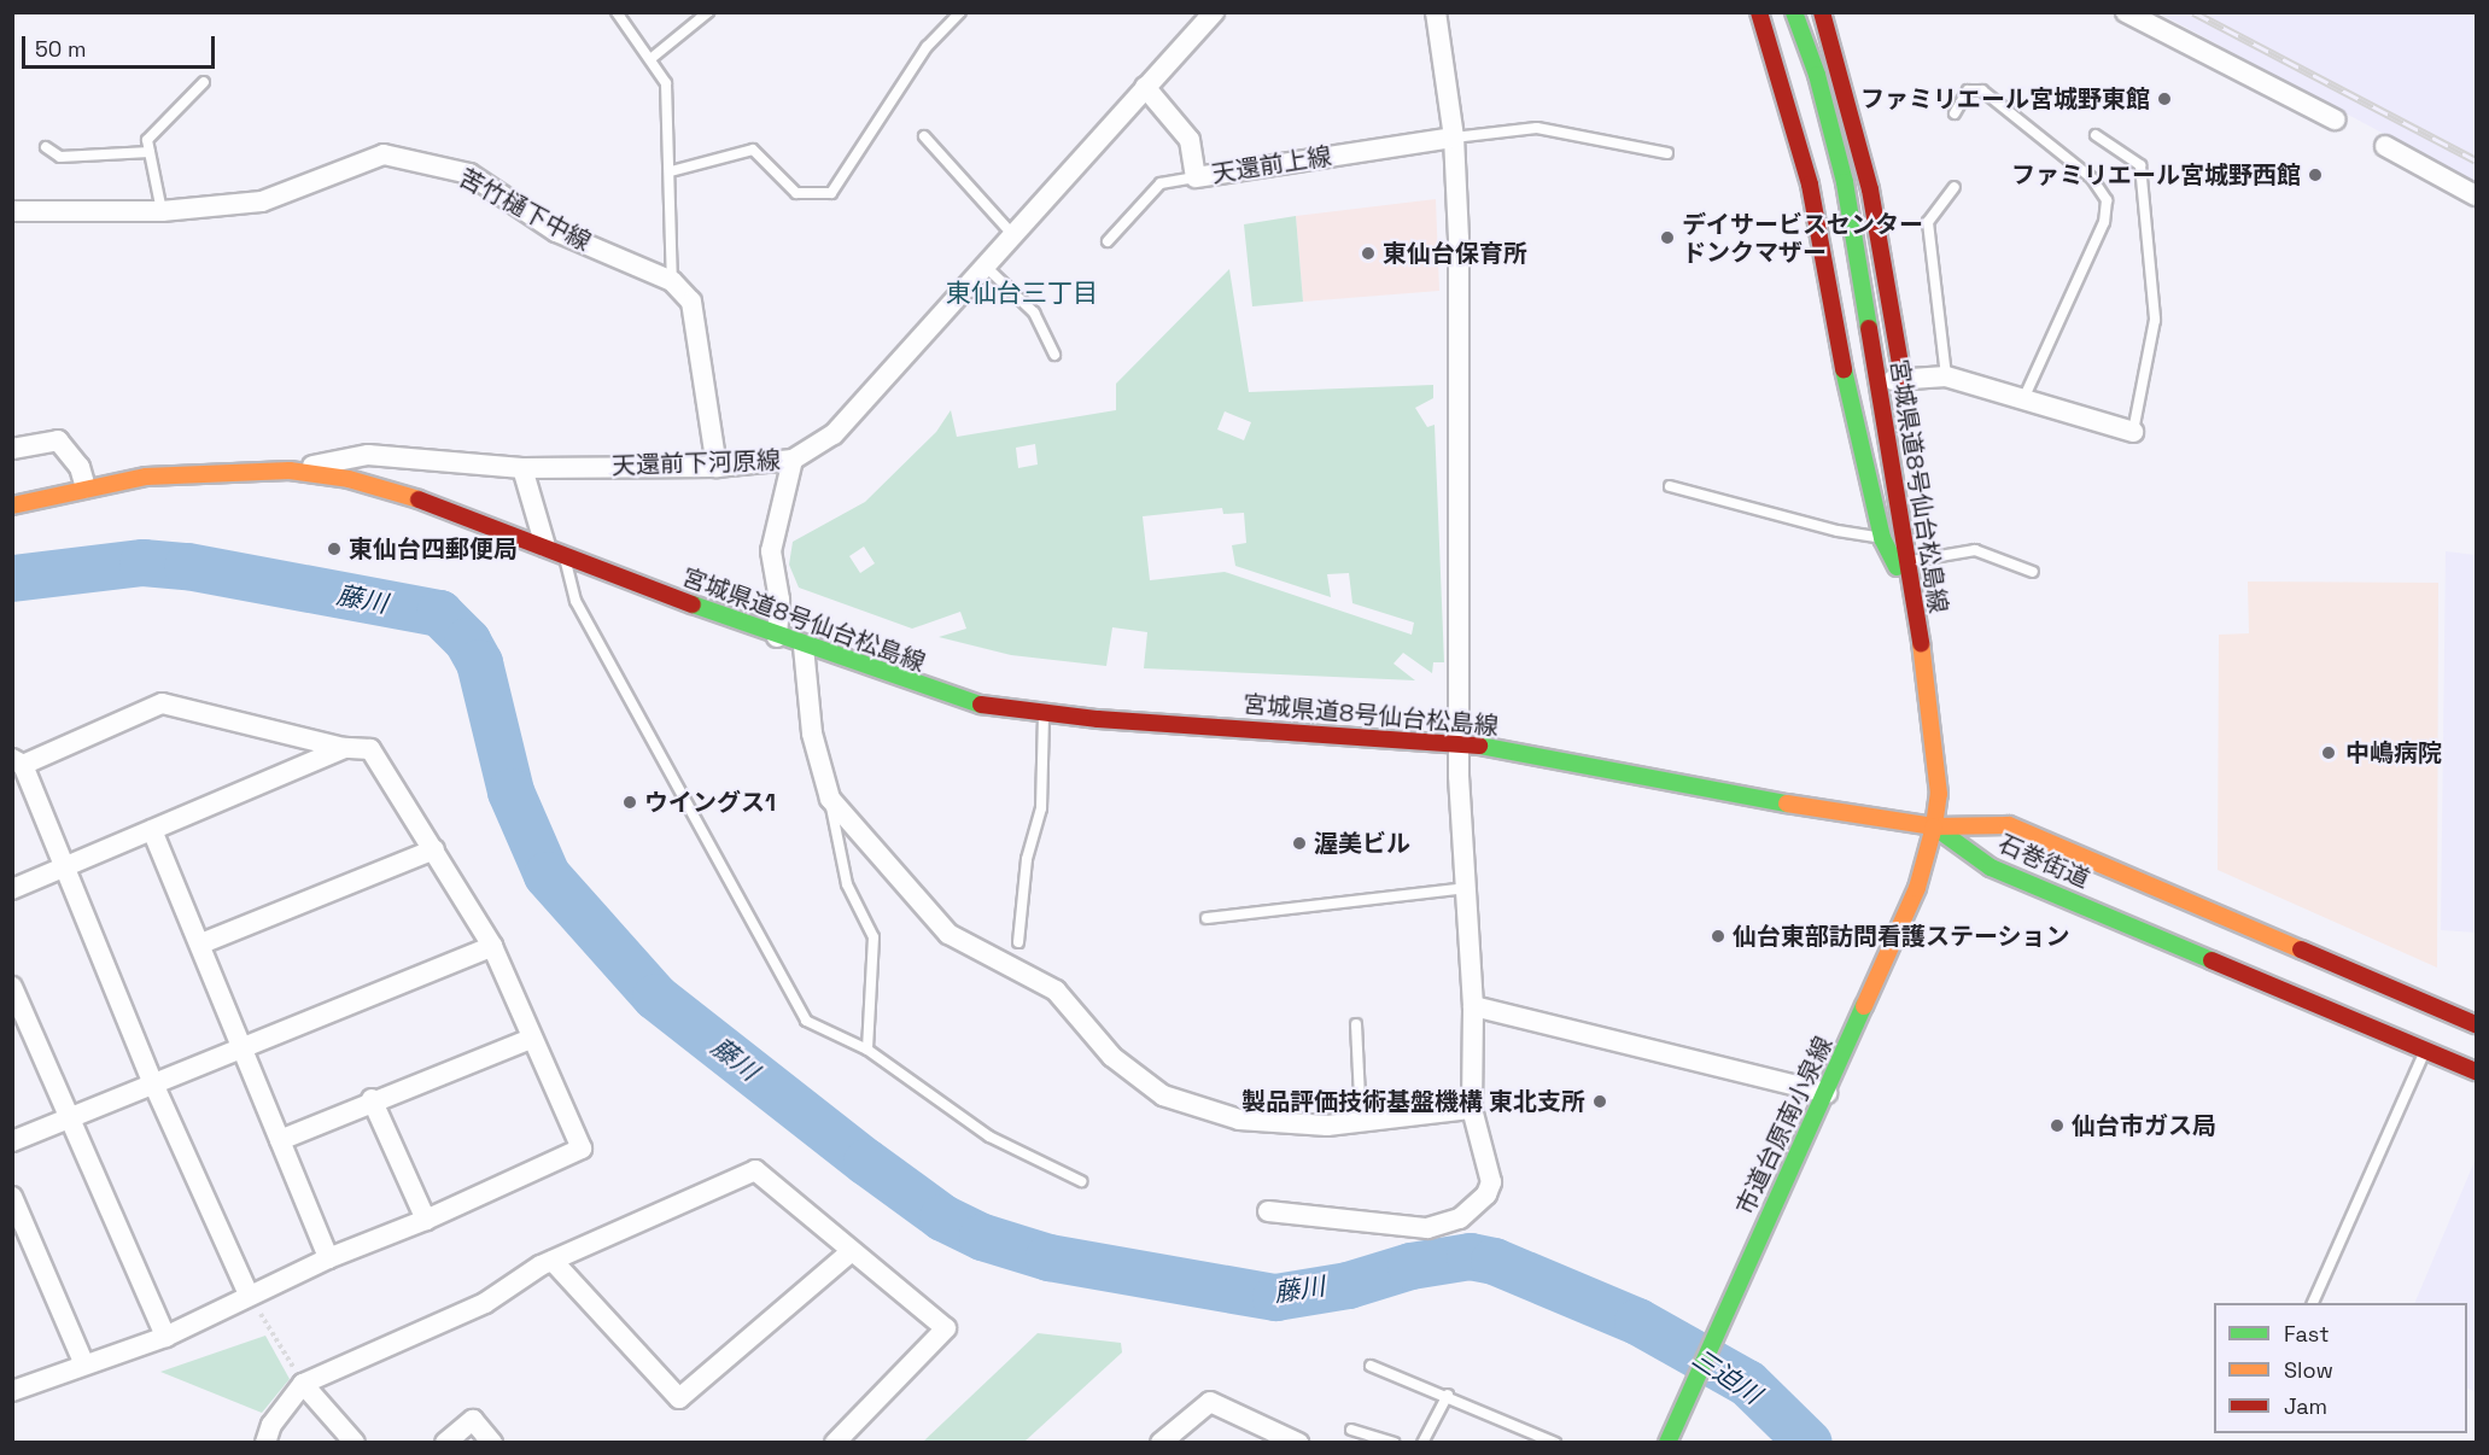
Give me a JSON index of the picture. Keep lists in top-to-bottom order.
{
  "streets": {
    "main road": ["宮城県道8号仙台松島線", "石巻街道", "市道台原南小泉線"],
    "street": ["天還前上線", "苦竹樋下中線", "天還前下河原線"]
  },
  "crossings": [
    ["天還前上線", "天還前下河原線"],
    ["天還前下河原線", "宮城県道8号仙台松島線"],
    ["宮城県道8号仙台松島線", "石巻街道"],
    ["宮城県道8号仙台松島線", "市道台原南小泉線"],
    ["石巻街道", "市道台原南小泉線"]
  ],
  "districts": ["東仙台三丁目"],
  "water": ["藤川", "三迫川"],
  "places": [
    "ファミリエール宮城野東館",
    "ファミリエール宮城野西館",
    "デイサービスセンター ドンクマザー",
    "東仙台保育所",
    "東仙台四郵便局",
    "中嶋病院",
    "ウイングス1",
    "渥美ビル",
    "仙台東部訪問看護ステーション",
    "製品評価技術基盤機構 東北支所",
    "仙台市ガス局"
  ],
  "legend": ["Fast", "Slow", "Jam"],
  "scale_bar": "50 m"
}
